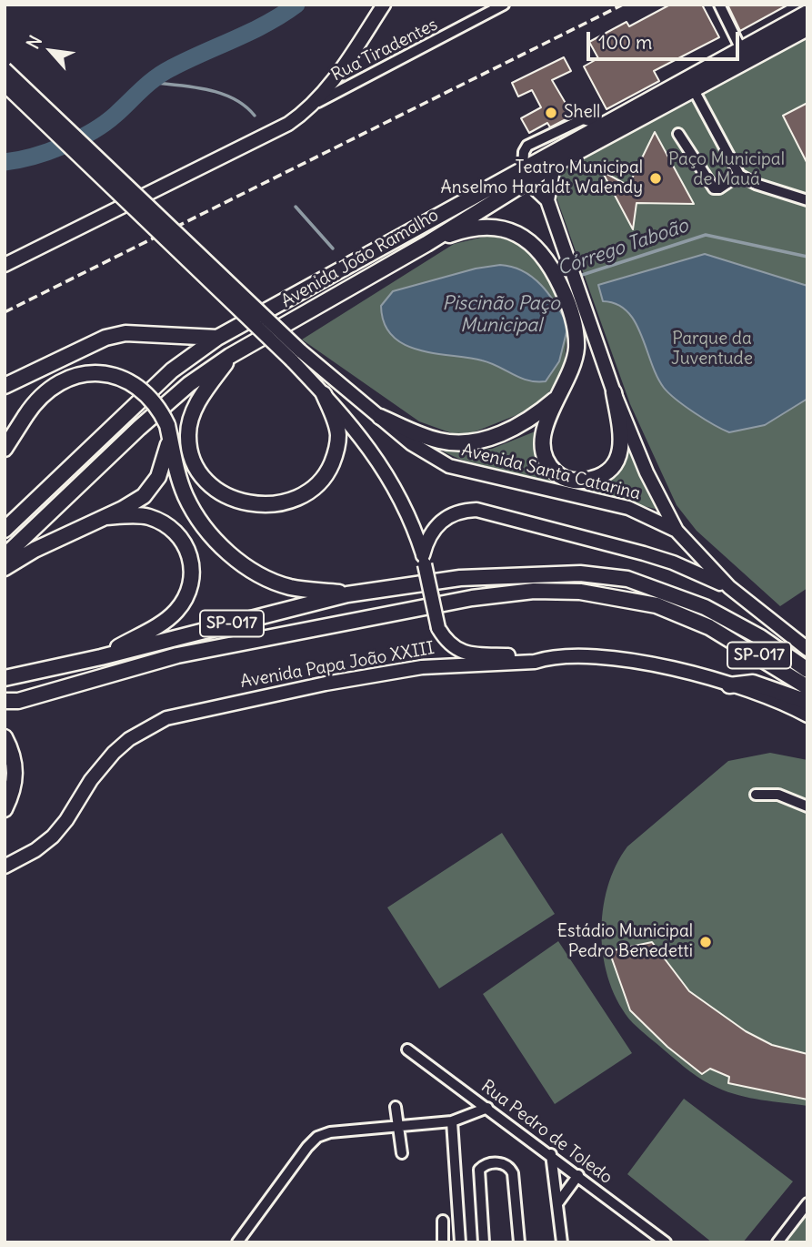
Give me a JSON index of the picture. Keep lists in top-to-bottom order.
{
  "streets": {
    "highway": ["Avenida João Ramalho", "SP-017"],
    "main road": ["Avenida Santa Catarina", "Avenida Papa João XXIII"],
    "street": ["Rua Tiradentes", "Rua Pedro de Toledo"]
  },
  "water": ["Córrego Taboão", "Piscinão Paço Municipal"],
  "parks": ["Paço Municipal de Mauá", "Parque da Juventude"],
  "places": ["Shell", "Teatro Municipal Anselmo Haraldt Walendy", "Estádio Municipal Pedro Benedetti"],
  "scale_bar": "100 m",
  "north": "top left"
}
